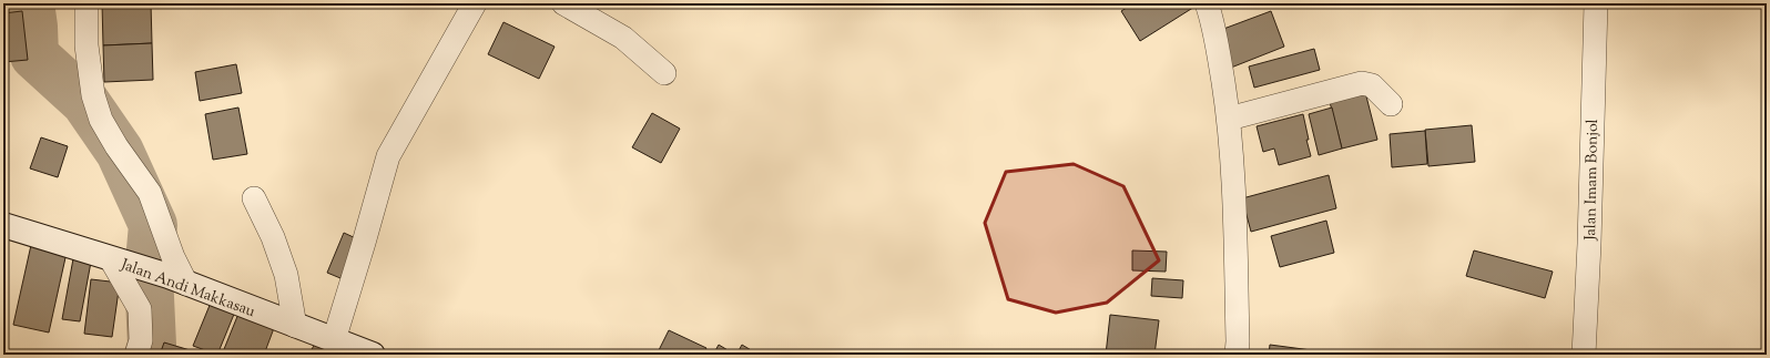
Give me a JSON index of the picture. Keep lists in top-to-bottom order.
{
  "streets": {
    "street": ["Jalan Imam Bonjol", "Jalan Andi Makkasau"]
  }
}
